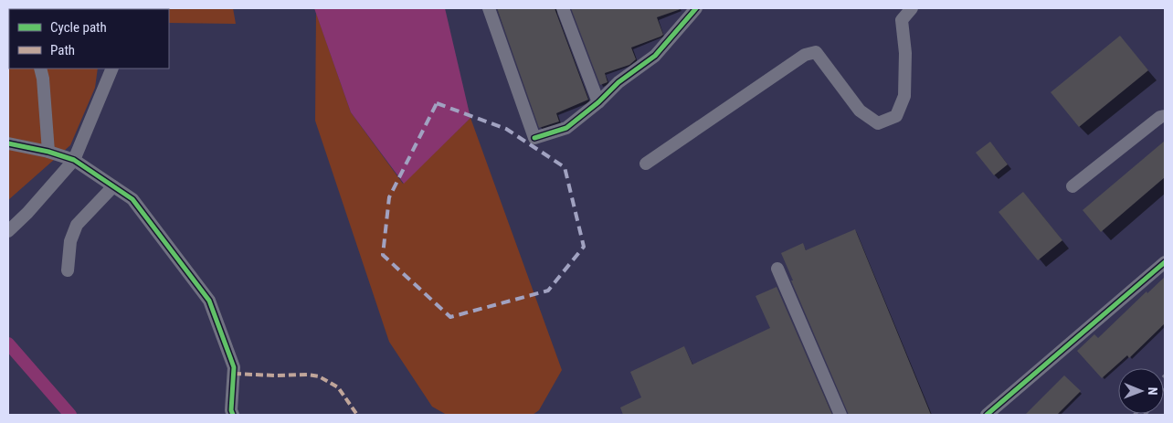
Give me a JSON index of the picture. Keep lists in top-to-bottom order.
{
  "legend": ["Cycle path", "Path"],
  "north": "right"
}
